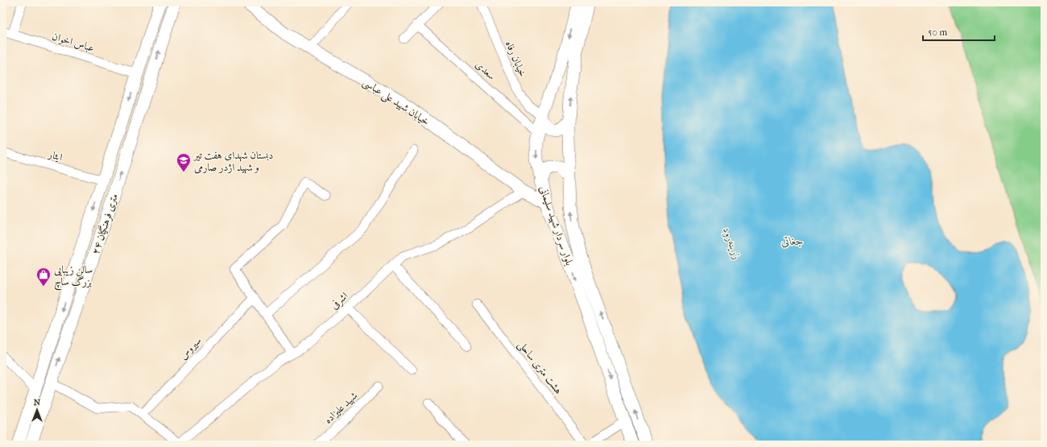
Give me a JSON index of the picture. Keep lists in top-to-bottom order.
{
  "streets": {
    "main road": ["خیابان شهید علی عباسی", "۲۴ متری فرهنگیان", "بلوار سردار شهید سلیمانی"],
    "street": [
      "عباس اخوان",
      "خیابان رفاه",
      "سعدی",
      "ایثار",
      "اشرفی",
      "سیروس",
      "هشت متری ساحلی",
      "شهید علیزاده"
    ]
  },
  "crossings": [
    ["عباس اخوان", "۲۴ متری فرهنگیان"],
    ["خیابان رفاه", "بلوار سردار شهید سلیمانی"],
    ["سعدی", "بلوار سردار شهید سلیمانی"],
    ["خیابان شهید علی عباسی", "بلوار سردار شهید سلیمانی"],
    ["خیابان شهید علی عباسی", "اشرفی"],
    ["ایثار", "۲۴ متری فرهنگیان"]
  ],
  "water": ["جغاتی", "زرینه‌رود"],
  "places": {
    "school or university": ["دبستان شهدای هفت تیر و شهید اژدر صارمی"],
    "shop": ["سالن زیبایی بزرگ ساچ"]
  },
  "scale_bar": "50 m",
  "north": "top"
}
